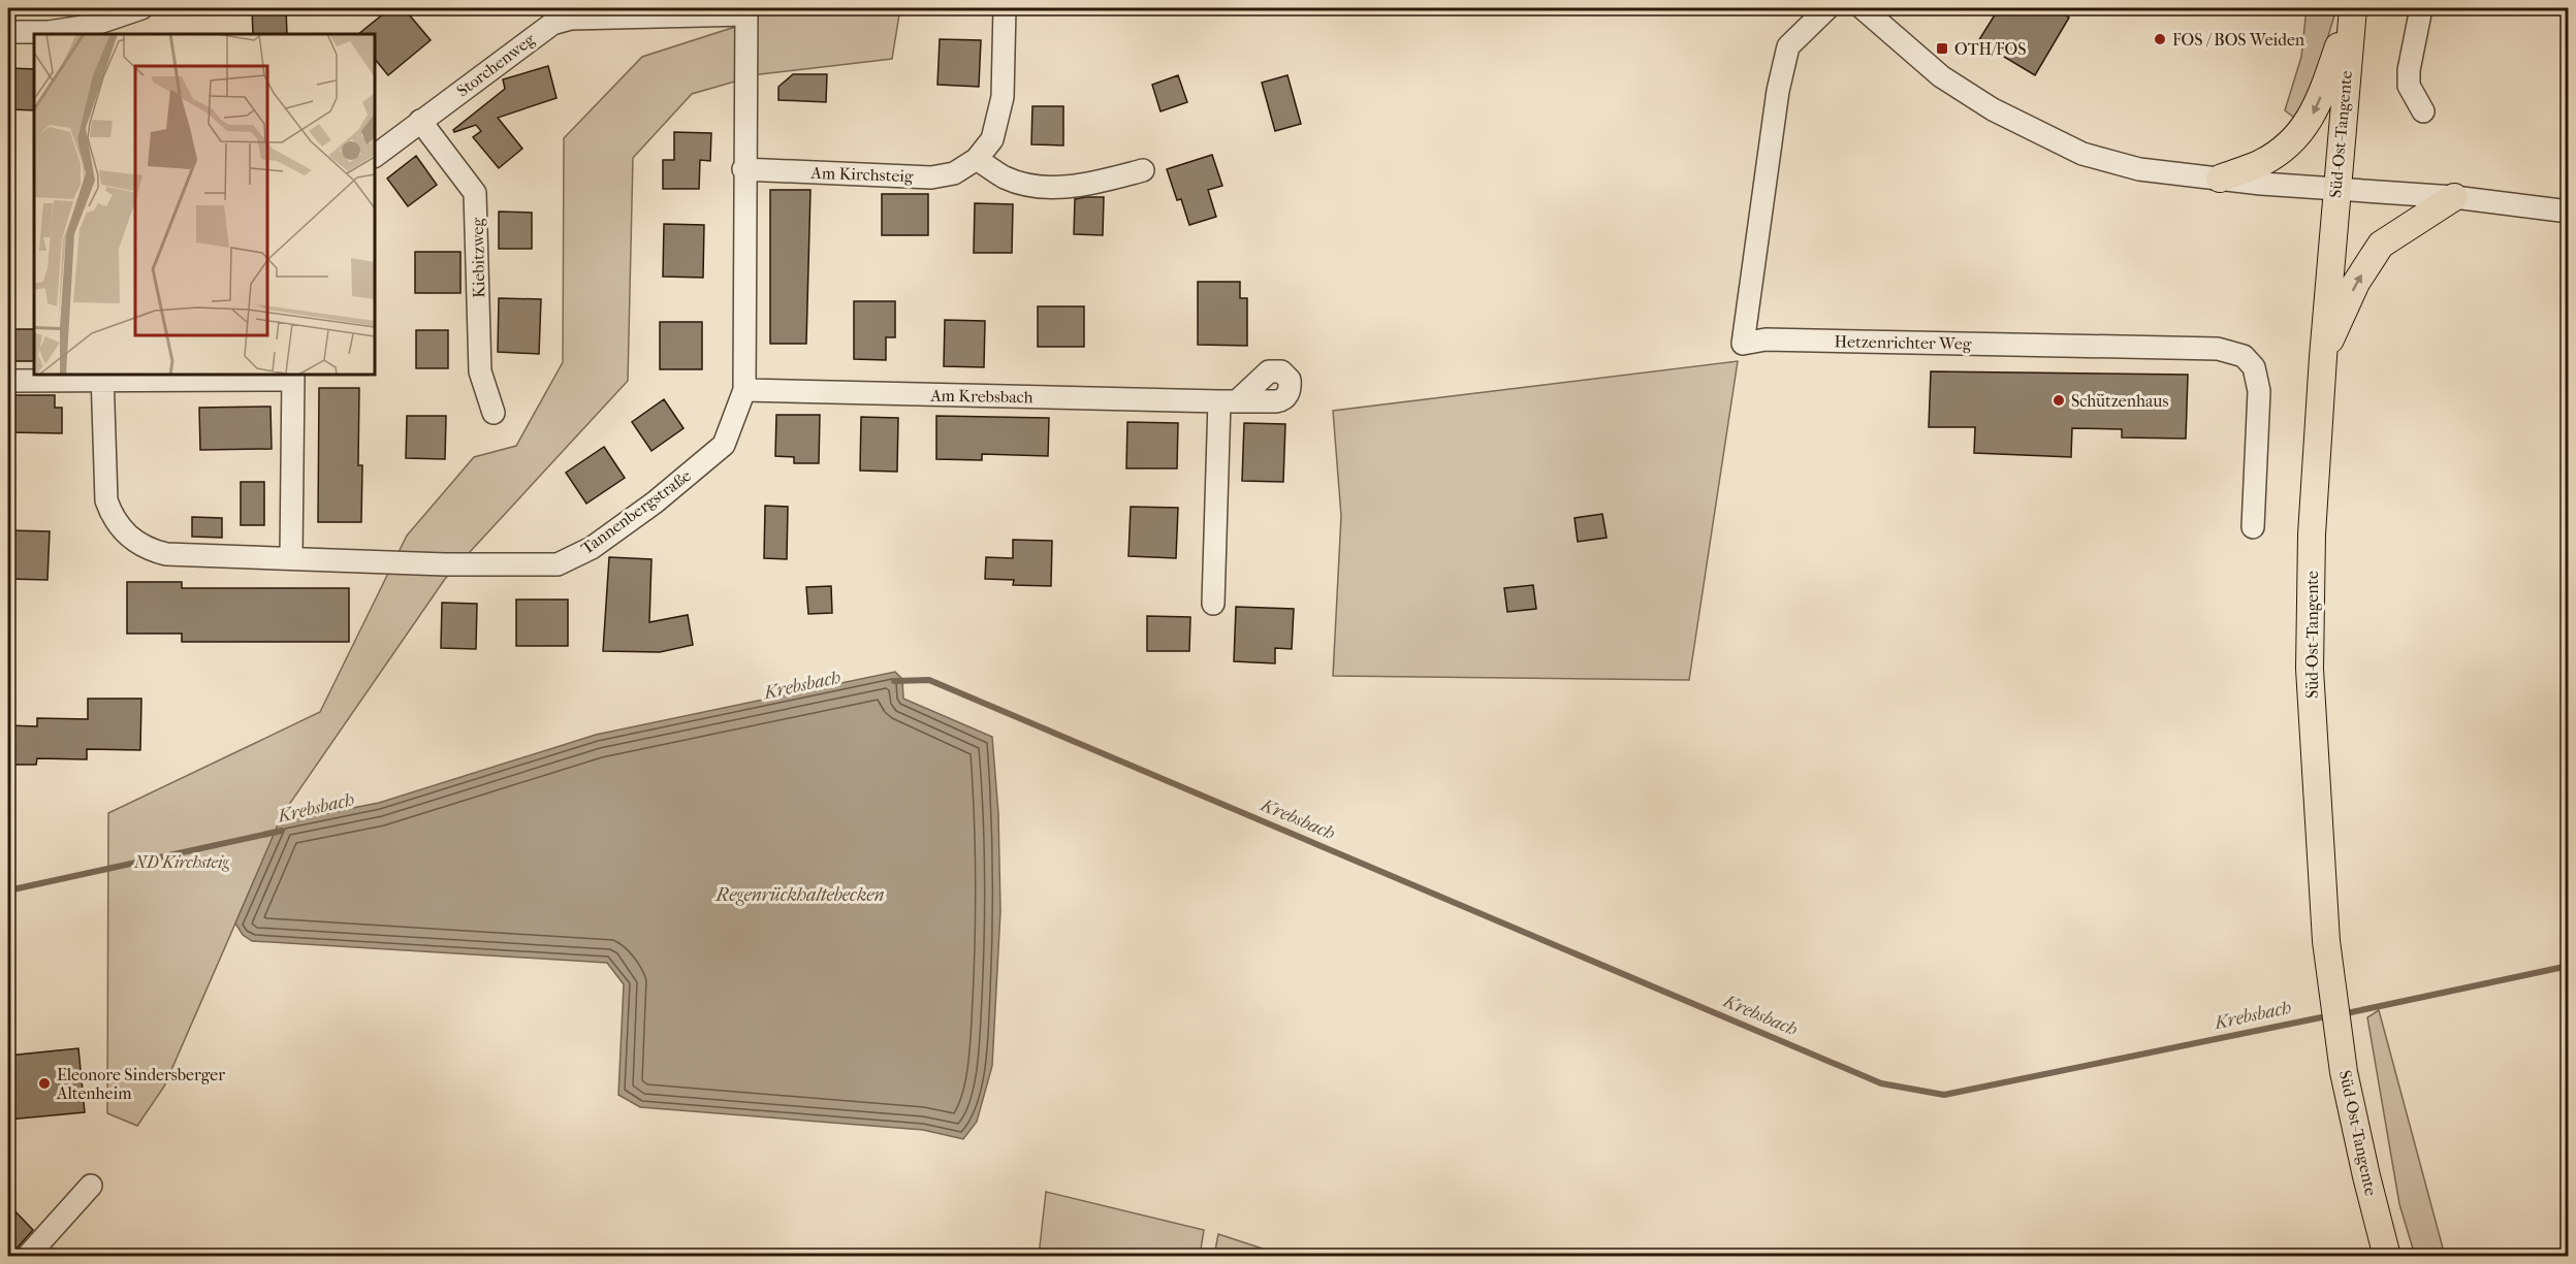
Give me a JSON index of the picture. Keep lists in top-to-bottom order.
{
  "streets": {
    "main road": ["Süd-Ost-Tangente"],
    "street": [
      "Storchenweg",
      "Am Kirchsteig",
      "Kiebitzweg",
      "Hetzenrichter Weg",
      "Am Krebsbach",
      "Tannenbergstraße"
    ]
  },
  "crossings": [
    ["Storchenweg", "Kiebitzweg"],
    ["Storchenweg", "Tannenbergstraße"],
    ["Am Kirchsteig", "Tannenbergstraße"],
    ["Am Krebsbach", "Tannenbergstraße"]
  ],
  "water": ["Krebsbach", "Regenrückhaltebecken"],
  "parks": ["ND Kirchsteig"],
  "places": {
    "other": ["FOS / BOS Weiden", "Schützenhaus", "Eleonore Sindersberger Altenheim"],
    "transit": ["OTH/FOS"]
  }
}
